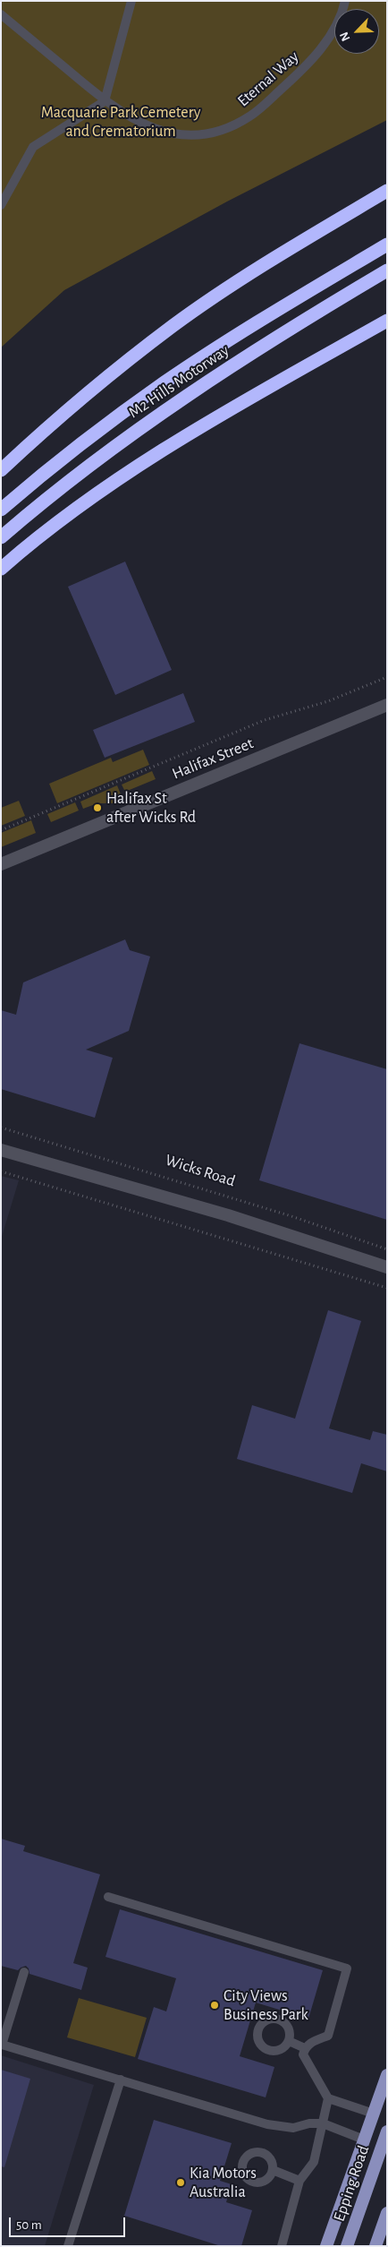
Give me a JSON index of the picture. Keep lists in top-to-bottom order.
{
  "streets": {
    "highway": ["M2 Hills Motorway"],
    "main road": ["Epping Road"],
    "street": ["Halifax Street"],
    "lane": ["Eternal Way"],
    "path": ["Wicks Road"]
  },
  "parks": ["Macquarie Park Cemetery and Crematorium"],
  "places": ["Halifax St after Wicks Rd", "City Views Business Park", "Kia Motors Australia"],
  "scale_bar": "50 m",
  "north": "bottom left"
}
